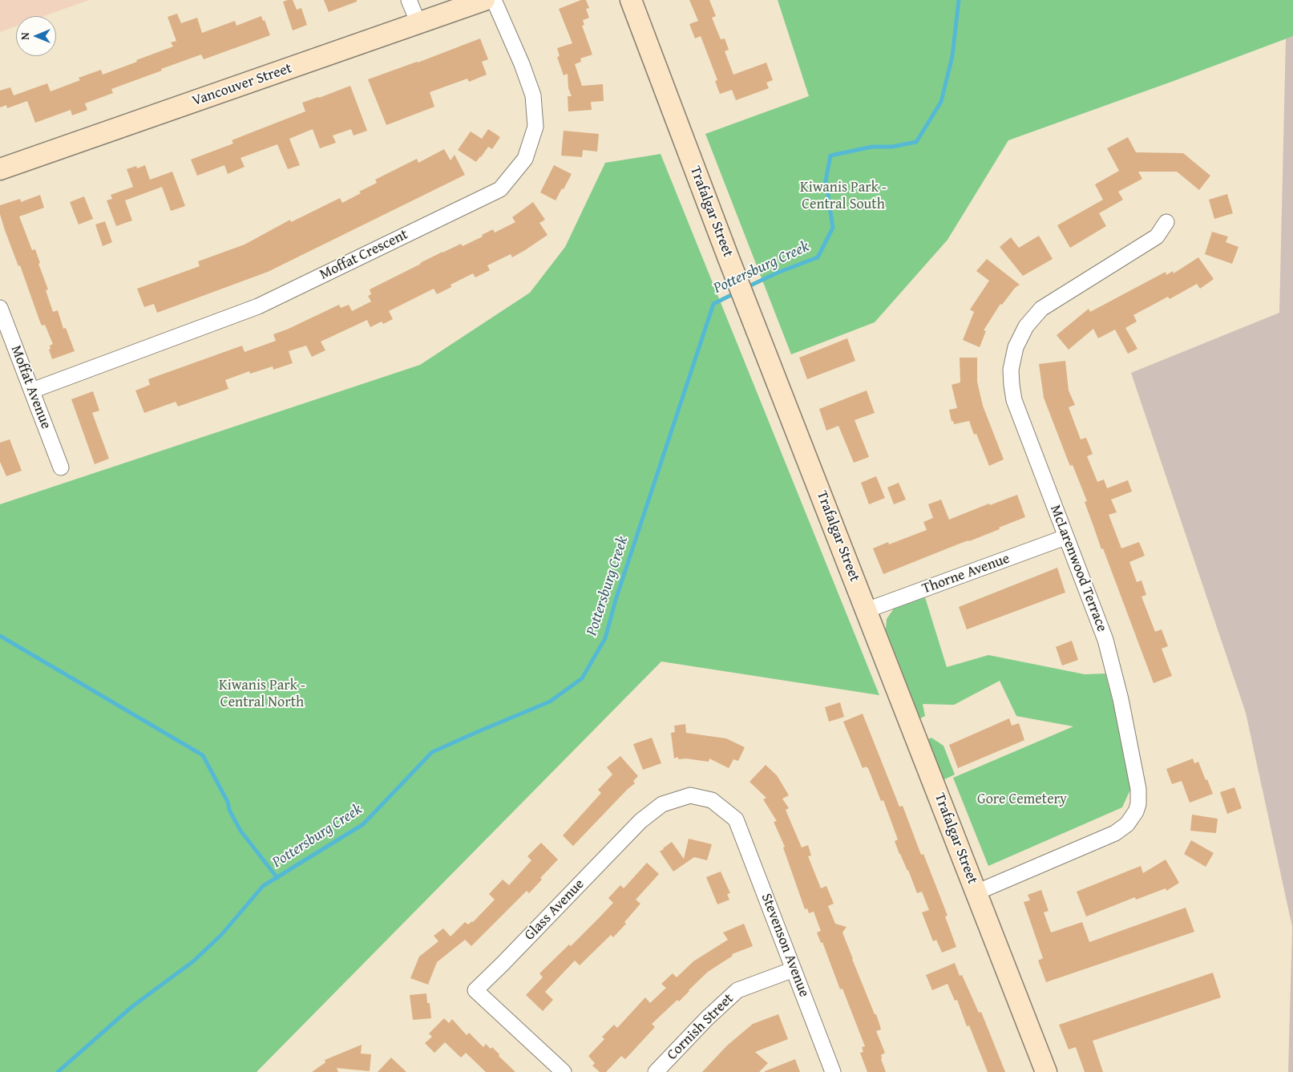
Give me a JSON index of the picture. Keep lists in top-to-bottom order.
{
  "streets": {
    "main road": ["Vancouver Street", "Trafalgar Street"],
    "street": [
      "Moffat Crescent",
      "Moffat Avenue",
      "McLarenwood Terrace",
      "Thorne Avenue",
      "Glass Avenue",
      "Stevenson Avenue",
      "Cornish Street"
    ]
  },
  "crossings": [
    ["Trafalgar Street", "McLarenwood Terrace"],
    ["Trafalgar Street", "Thorne Avenue"],
    ["Moffat Crescent", "Moffat Avenue"],
    ["McLarenwood Terrace", "Thorne Avenue"],
    ["Glass Avenue", "Stevenson Avenue"],
    ["Stevenson Avenue", "Cornish Street"]
  ],
  "water": ["Pottersburg Creek"],
  "parks": ["Kiwanis Park - Central South", "Kiwanis Park - Central North", "Gore Cemetery"],
  "north": "left"
}
